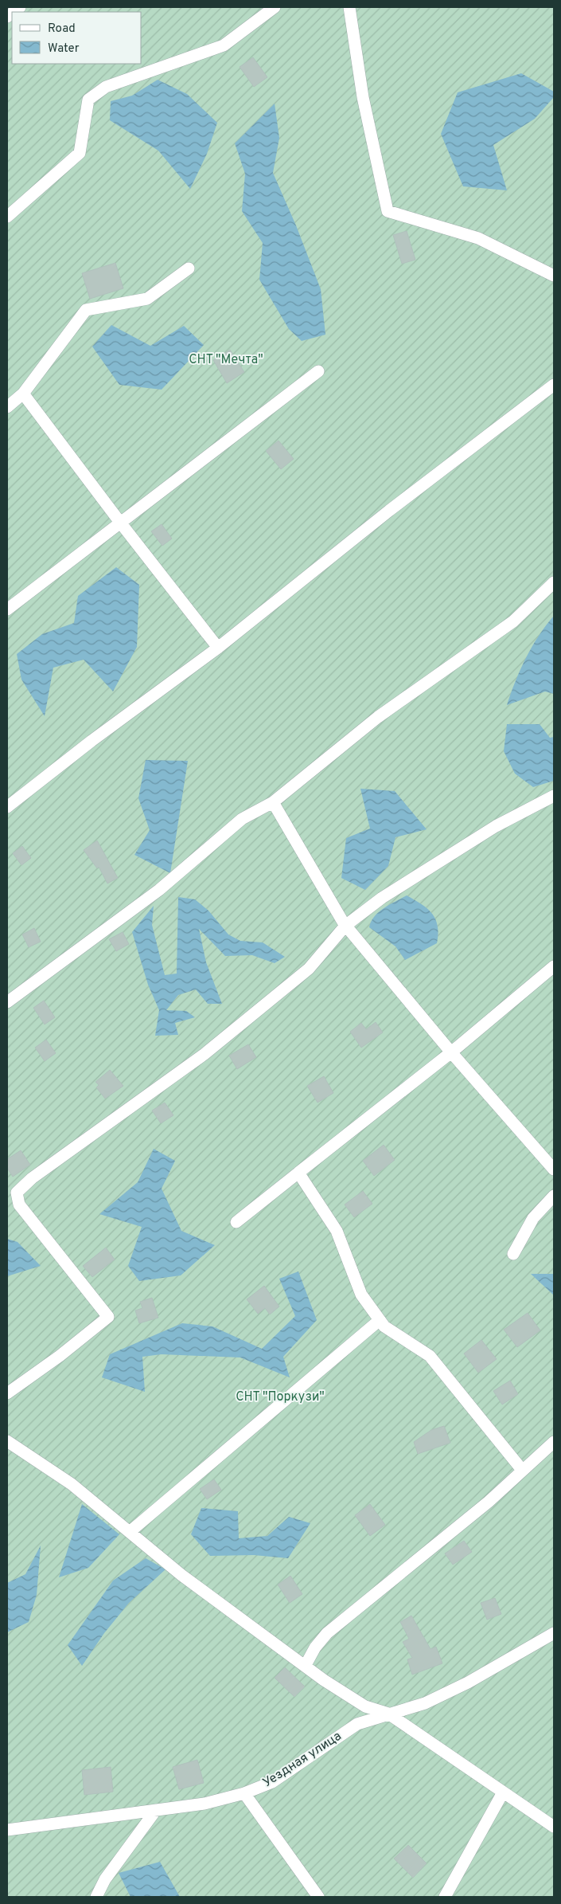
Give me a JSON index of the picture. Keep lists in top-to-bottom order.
{
  "streets": {
    "street": ["Уездная улица"]
  },
  "parks": ["СНТ \"Мечта\"", "СНТ \"Поркузи\""],
  "legend": ["Road", "Water"]
}
